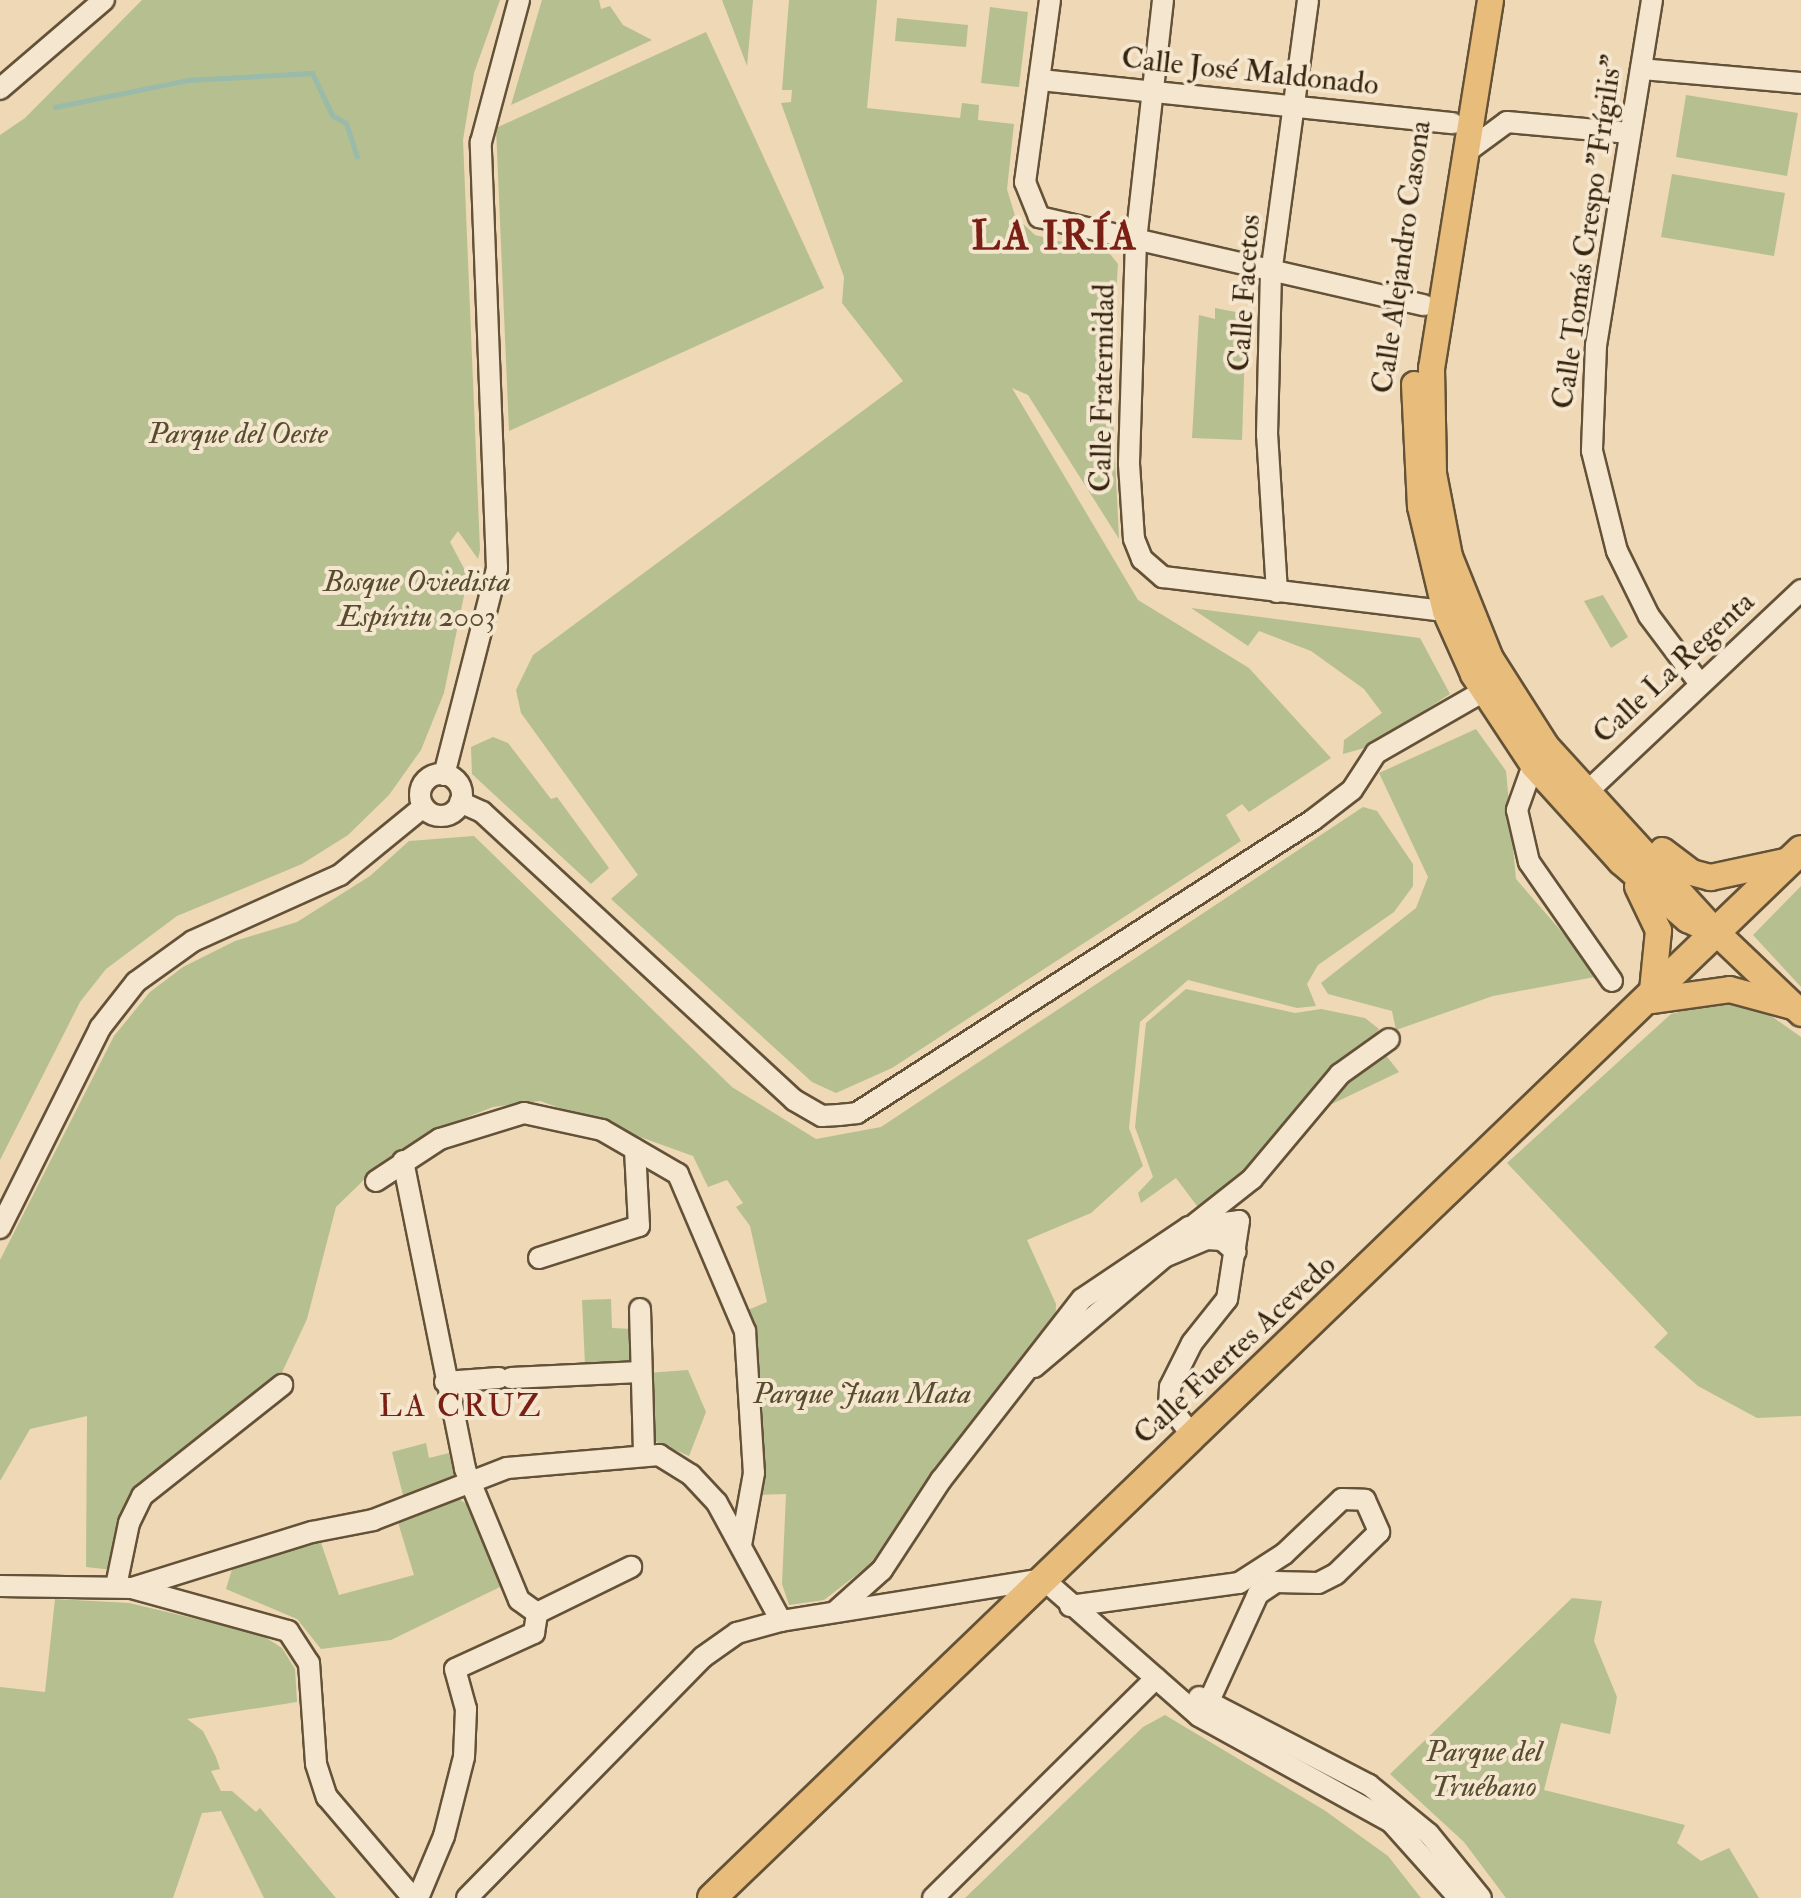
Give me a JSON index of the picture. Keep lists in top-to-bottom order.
{
  "streets": {
    "highway": ["Calle Fuertes Acevedo"],
    "main road": ["Calle Alejandro Casona"],
    "street": [
      "Calle José Maldonado",
      "Calle Tomás Crespo \"Frígilis\"",
      "Calle Facetos",
      "Calle Fraternidad",
      "Calle La Regenta"
    ]
  },
  "crossings": [
    ["Calle José Maldonado", "Calle Alejandro Casona"],
    ["Calle José Maldonado", "Calle Facetos"],
    ["Calle José Maldonado", "Calle Fraternidad"],
    ["Calle Tomás Crespo \"Frígilis\"", "Calle La Regenta"],
    ["Calle Alejandro Casona", "Calle La Regenta"],
    ["Calle Alejandro Casona", "Calle Fuertes Acevedo"],
    ["Calle Facetos", "Calle Fraternidad"]
  ],
  "districts": ["LA IRÍA", "LA CRUZ"],
  "parks": [
    "Parque del Oeste",
    "Bosque Oviedista Espíritu 2003",
    "Parque Juan Mata",
    "Parque del Truébano"
  ]
}
